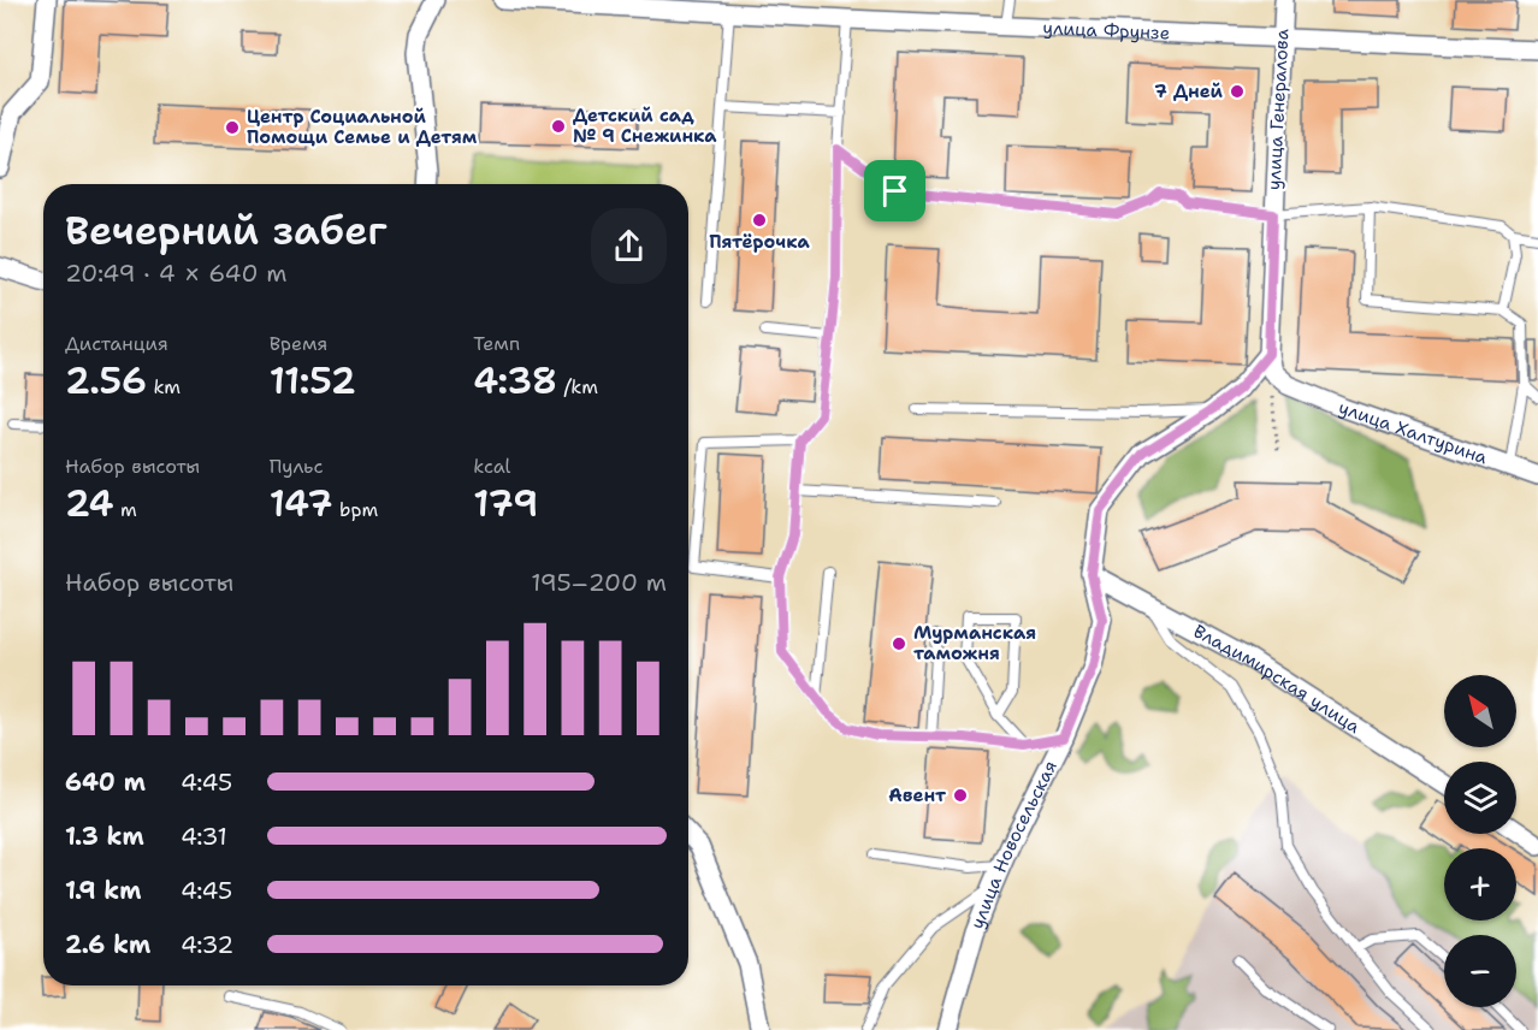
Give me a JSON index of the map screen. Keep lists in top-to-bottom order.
{
  "streets": {
    "street": [
      "улица Фрунзе",
      "улица Генералова",
      "улица Халтурина",
      "Владимирская улица",
      "улица Новосельская"
    ]
  },
  "crossings": [
    ["улица Фрунзе", "улица Генералова"],
    ["улица Генералова", "улица Халтурина"],
    ["улица Генералова", "улица Новосельская"],
    ["улица Халтурина", "улица Новосельская"],
    ["Владимирская улица", "улица Новосельская"]
  ],
  "places": [
    "7 Дней",
    "Детский сад № 9 Снежинка",
    "Центр Социальной Помощи Семье и Детям",
    "Пятёрочка",
    "Мурманская таможня",
    "Авент"
  ],
  "north": "top left",
  "page": {
    "heading": ["Вечерний забег", "20:49 · 4 × 640 m"],
    "stats": [
      ["Дистанция", "2.56 km"],
      ["Время", "11:52"],
      ["Темп", "4:38 /km"],
      ["Набор высоты", "24 m"],
      ["Пульс", "147 bpm"],
      ["kcal", "179"]
    ],
    "chart": ["Набор высоты", "195–200 m"],
    "map_buttons": ["+", "−"],
    "list": [
      {
        "name": "640 m",
        "note": "4:45"
      },
      {
        "name": "1.3 km",
        "note": "4:31"
      },
      {
        "name": "1.9 km",
        "note": "4:45"
      },
      {
        "name": "2.6 km",
        "note": "4:32"
      }
    ]
  }
}
